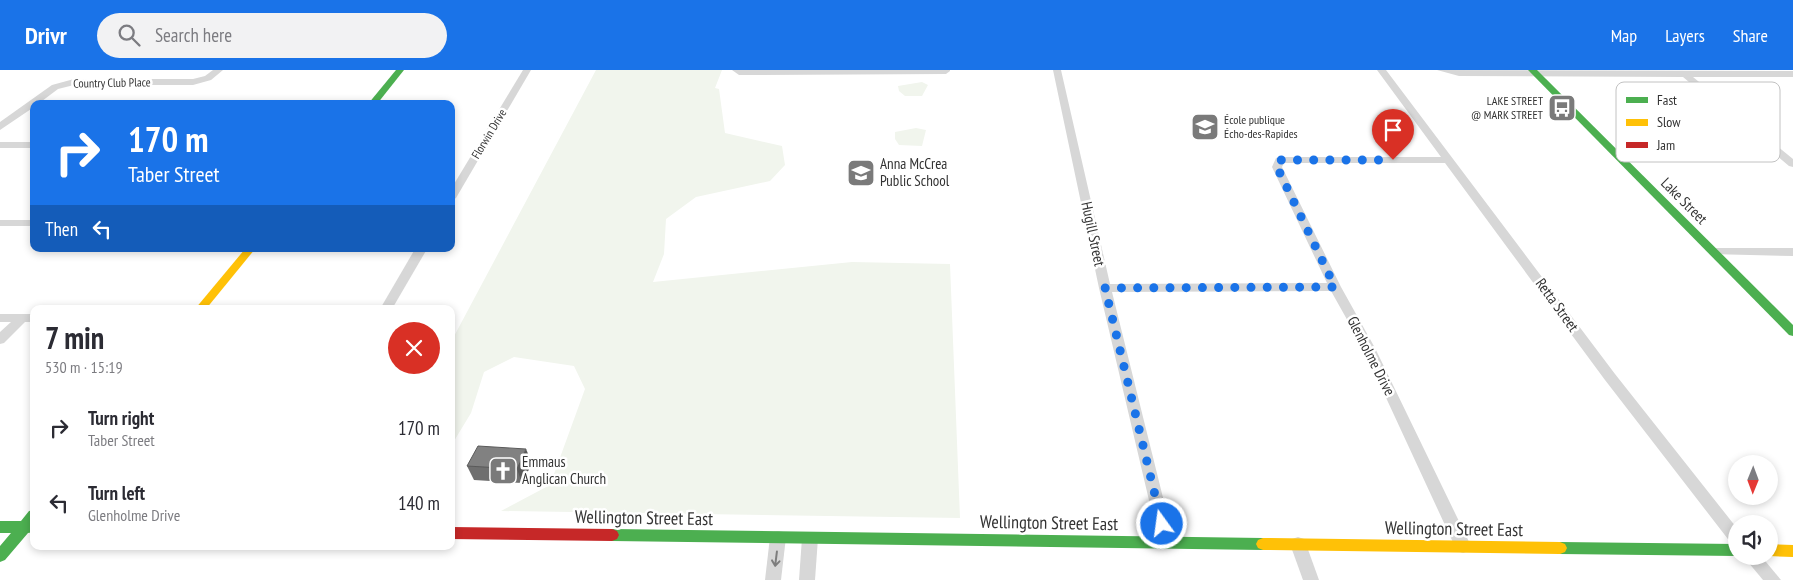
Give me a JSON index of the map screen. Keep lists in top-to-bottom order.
{
  "streets": {
    "main road": ["Lake Street", "Wellington Street East"],
    "street": [
      "Country Club Place",
      "Florwin Drive",
      "Hugill Street",
      "Retta Street",
      "Glenholme Drive"
    ]
  },
  "crossings": [
    ["Hugill Street", "Wellington Street East"],
    ["Retta Street", "Glenholme Drive"],
    ["Glenholme Drive", "Wellington Street East"]
  ],
  "places": {
    "bus stop": ["LAKE STREET @ MARK STREET"],
    "school or university": ["École publique Écho-des-Rapides", "Anna McCrea Public School"],
    "church": ["Emmaus Anglican Church"]
  },
  "legend": ["Fast", "Slow", "Jam"],
  "north": "bottom",
  "page": {
    "header": "Drivr",
    "search": "Search here",
    "nav": ["Map", "Layers", "Share"],
    "turn": ["170 m", "Taber Street"],
    "then": "Then",
    "heading": ["7 min", "530 m · 15:19"],
    "list": [
      {
        "name": "Turn right",
        "note": "Taber Street",
        "value": "170 m"
      },
      {
        "name": "Turn left",
        "note": "Glenholme Drive",
        "value": "140 m"
      }
    ]
  }
}
